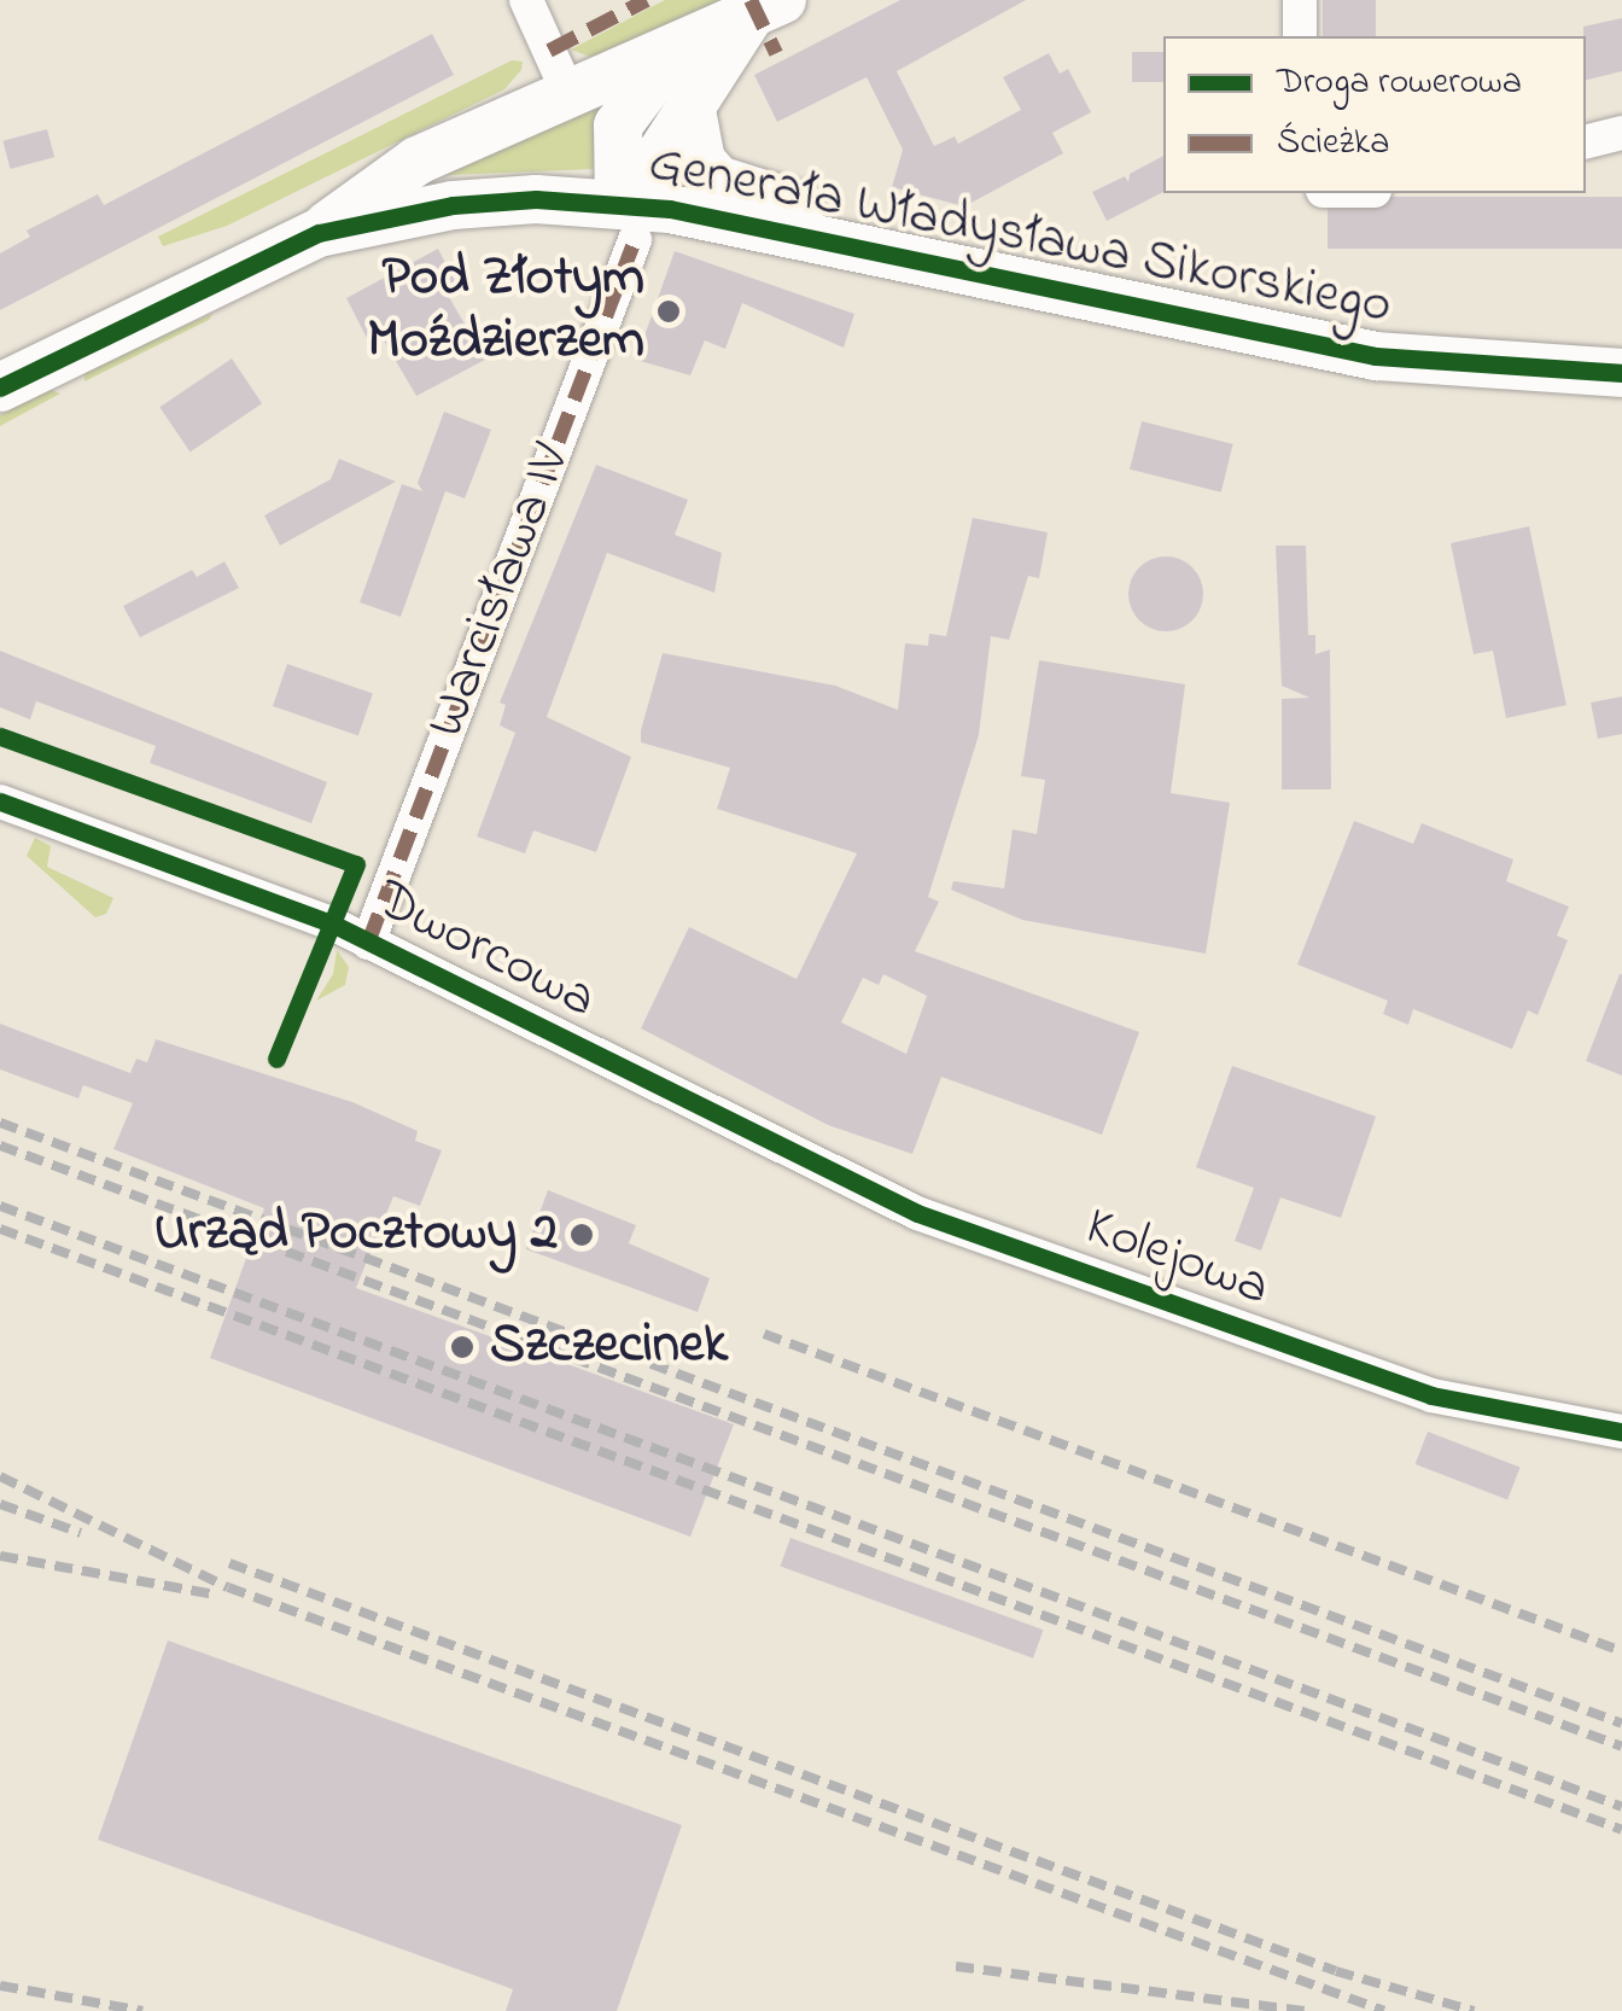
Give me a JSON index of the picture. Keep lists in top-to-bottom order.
{
  "streets": {
    "street": [
      "Generała Władysława Sikorskiego",
      "Warcisława IV",
      "Dworcowa",
      "Kolejowa"
    ]
  },
  "crossings": [
    ["Generała Władysława Sikorskiego", "Warcisława IV"],
    ["Warcisława IV", "Dworcowa"],
    ["Dworcowa", "Kolejowa"]
  ],
  "places": ["Pod Złotym Moździerzem", "Urząd Pocztowy 2", "Szczecinek"],
  "legend": ["Droga rowerowa", "Ścieżka"]
}
